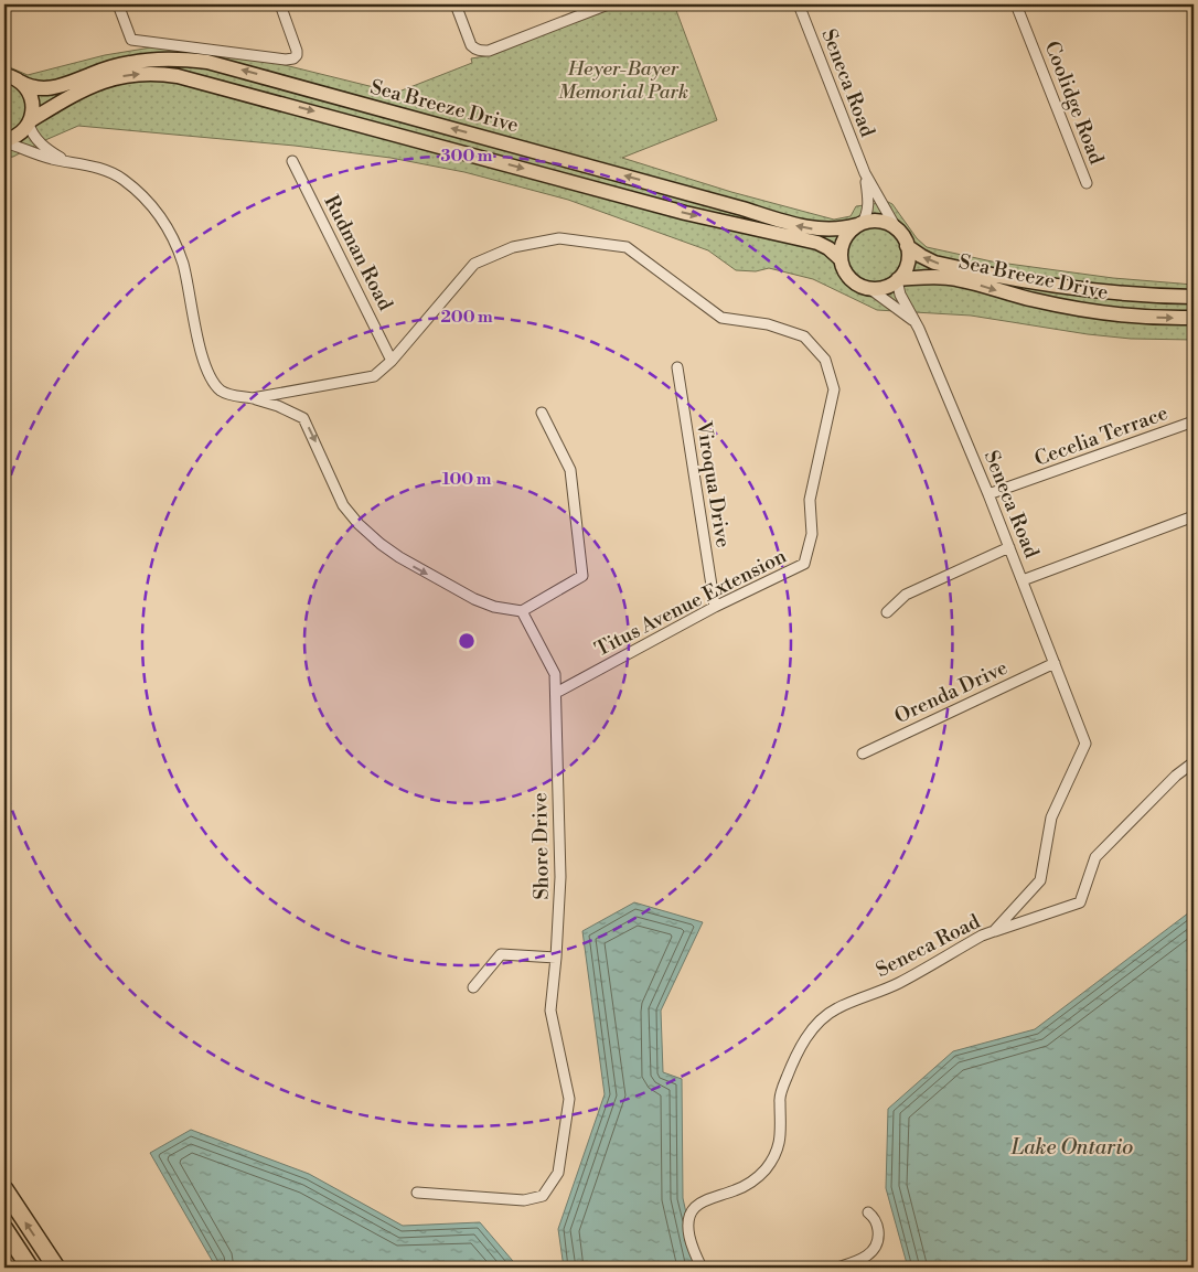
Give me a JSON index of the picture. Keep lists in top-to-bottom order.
{
  "streets": {
    "main road": ["Sea Breeze Drive"],
    "street": [
      "Seneca Road",
      "Coolidge Road",
      "Rudman Road",
      "Cecelia Terrace",
      "Viroqua Drive",
      "Titus Avenue Extension",
      "Orenda Drive",
      "Shore Drive"
    ]
  },
  "crossings": [
    ["Seneca Road", "Sea Breeze Drive"],
    ["Seneca Road", "Cecelia Terrace"],
    ["Seneca Road", "Orenda Drive"],
    ["Sea Breeze Drive", "Titus Avenue Extension"],
    ["Rudman Road", "Titus Avenue Extension"],
    ["Viroqua Drive", "Titus Avenue Extension"],
    ["Titus Avenue Extension", "Shore Drive"]
  ],
  "water": ["Lake Ontario"],
  "parks": ["Heyer-Bayer Memorial Park"],
  "rings": ["300 m", "200 m", "100 m"]
}
